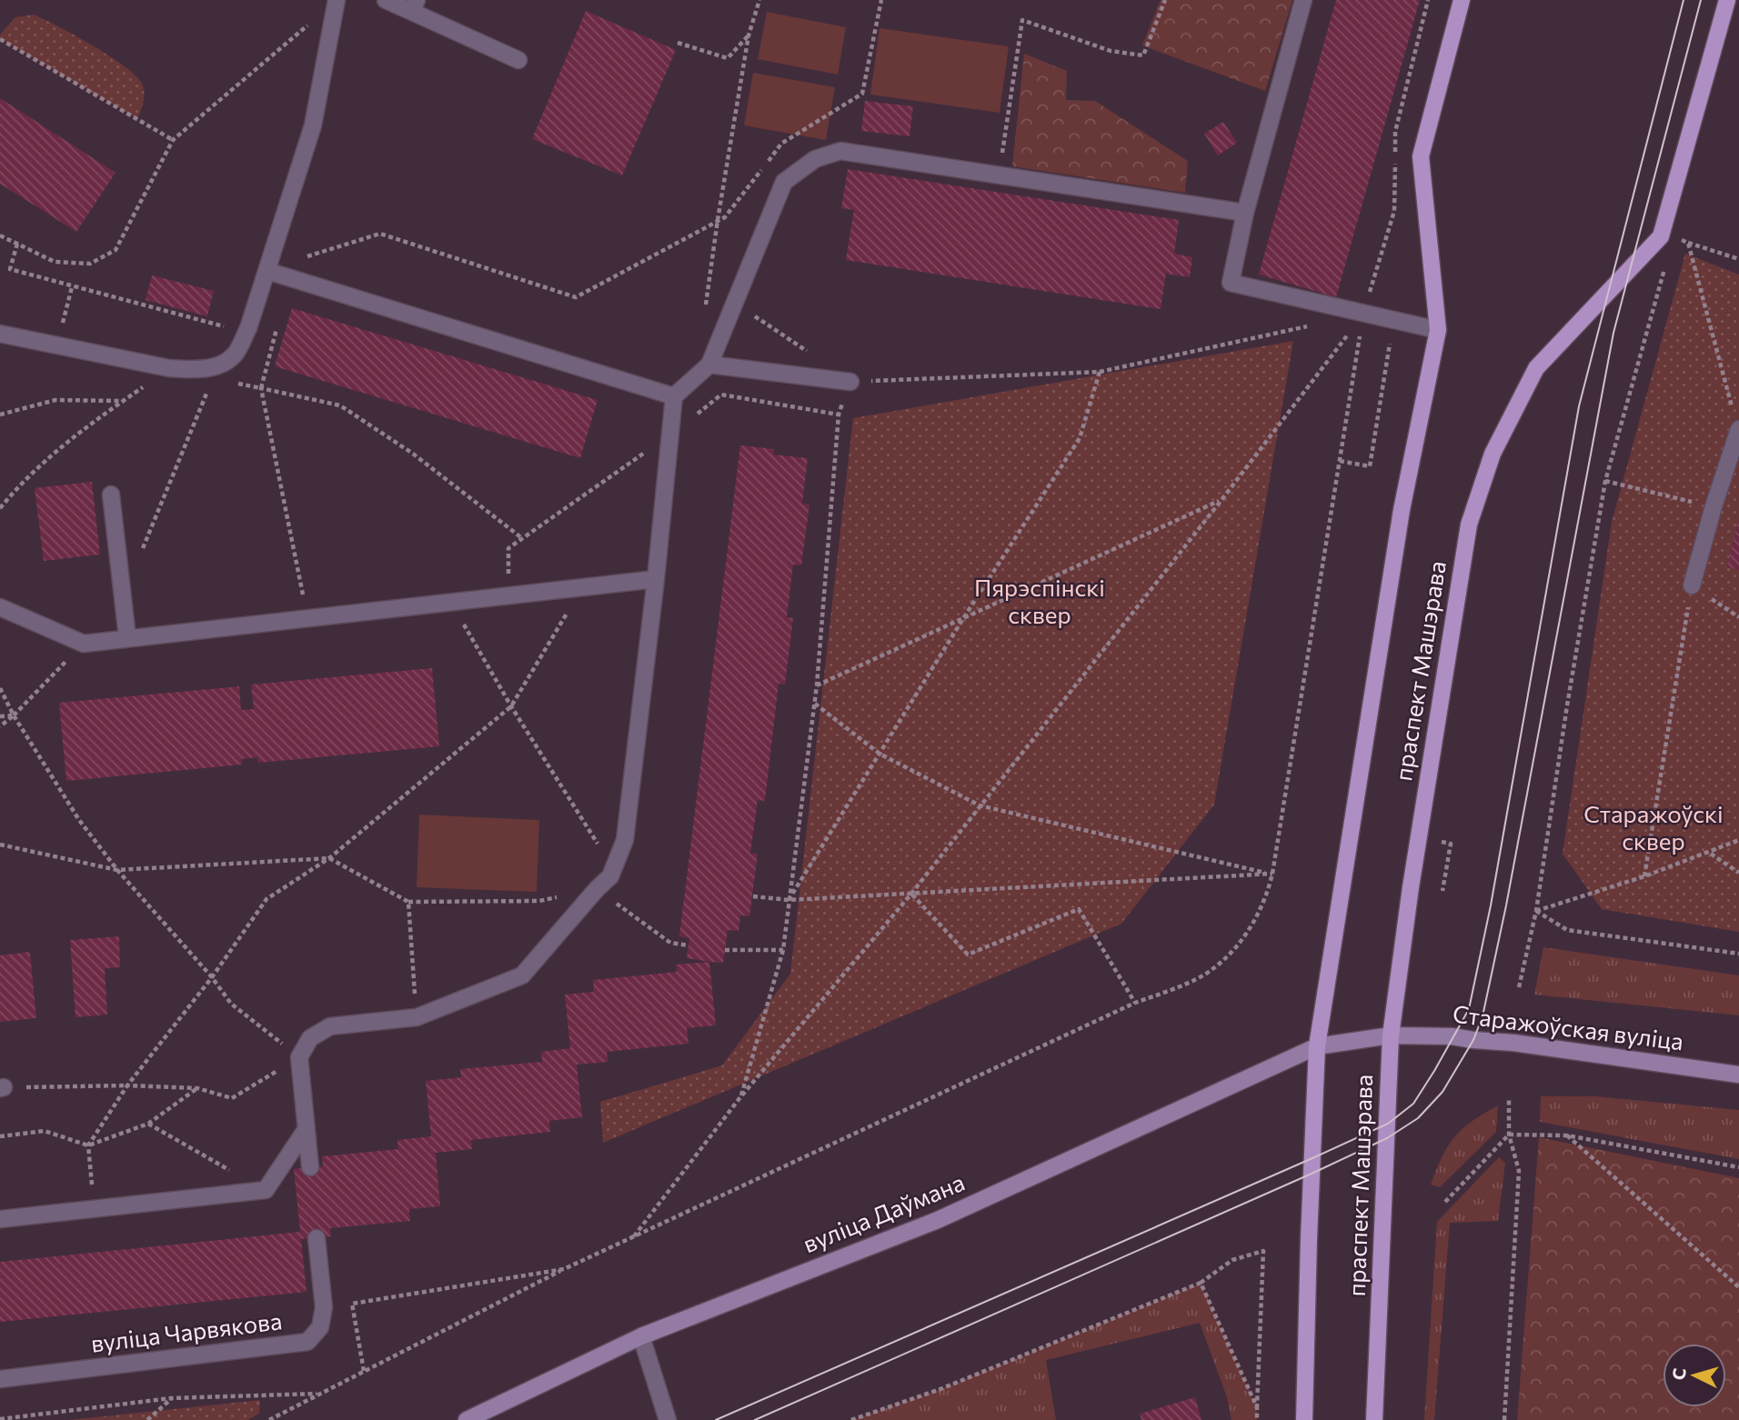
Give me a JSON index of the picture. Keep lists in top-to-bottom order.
{
  "streets": {
    "main road": ["праспект Машэрава", "Старажоўская вуліца", "вуліца Даўмана"],
    "street": ["вуліца Чарвякова"]
  },
  "crossings": [
    ["праспект Машэрава", "Старажоўская вуліца"],
    ["праспект Машэрава", "вуліца Даўмана"],
    ["Старажоўская вуліца", "вуліца Даўмана"]
  ],
  "parks": ["Пярэспінскі сквер", "Старажоўскі сквер"],
  "north": "left"
}
